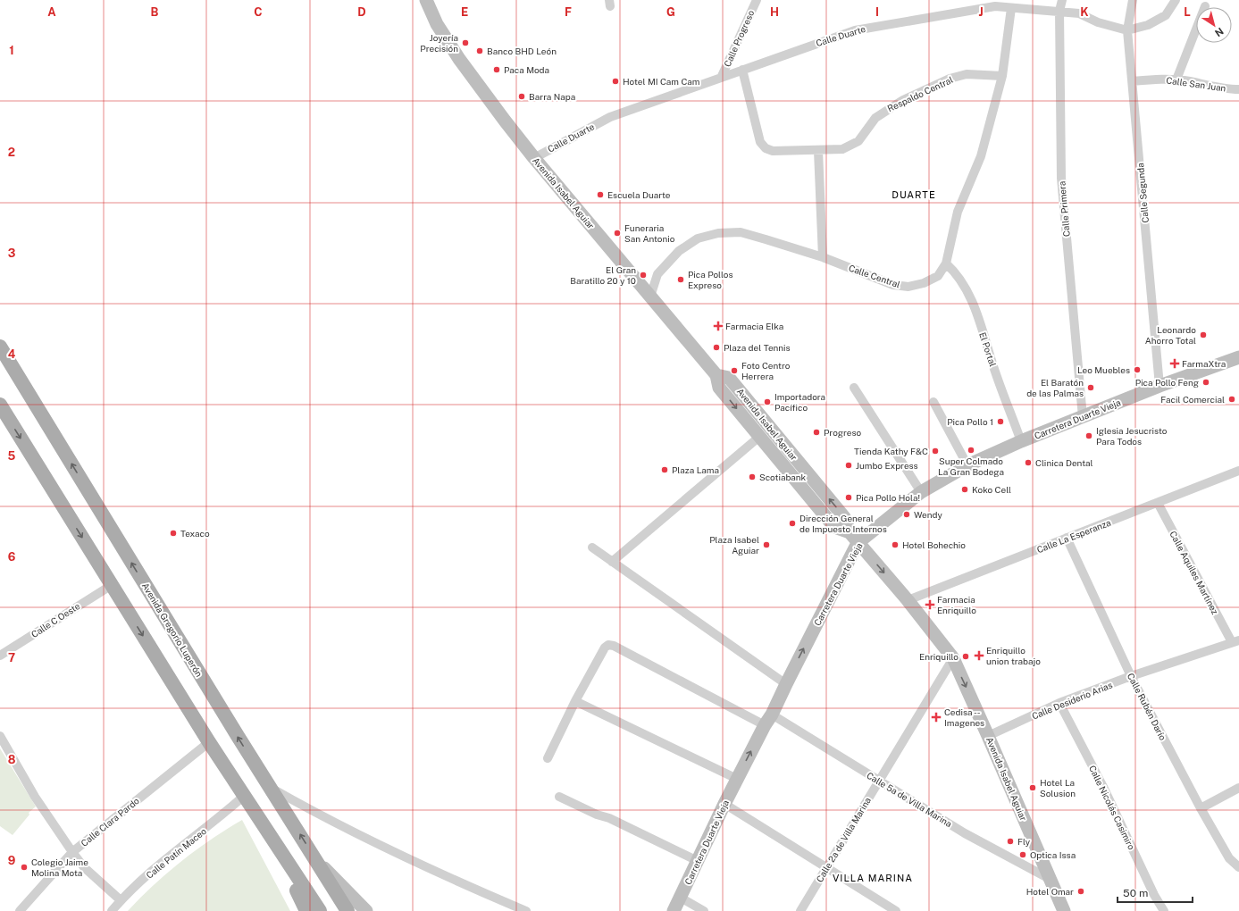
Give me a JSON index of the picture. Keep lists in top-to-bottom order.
{
  "streets": {
    "main road": ["Avenida Isabel Aguiar", "Carretera Duarte Vieja", "Avenida Gregorio Luperón"],
    "street": [
      "Calle Duarte",
      "Calle Progreso",
      "Calle San Juan",
      "Respaldo Central",
      "Calle Segunda",
      "Calle Primera",
      "Calle Central",
      "El Portal",
      "Calle La Esperanza",
      "Calle Aquiles Martínez",
      "Calle C Oeste",
      "Calle Desiderio Arias",
      "Calle Rubén Darío",
      "Calle 5a de Villa Marina",
      "Calle Nicolás Casimiro",
      "Calle Clara Pardo",
      "Calle 2a de Villa Marina",
      "Calle Patín Maceo"
    ]
  },
  "crossings": [
    ["Calle Duarte", "Calle Progreso"],
    ["Calle Duarte", "Respaldo Central"],
    ["Calle Duarte", "Avenida Isabel Aguiar"],
    ["Calle Duarte", "Calle Segunda"],
    ["Calle Duarte", "Calle Primera"],
    ["Calle Duarte", "Calle Central"],
    ["Calle San Juan", "Calle Segunda"],
    ["Respaldo Central", "Calle Central"],
    ["Avenida Isabel Aguiar", "Calle Central"],
    ["Avenida Isabel Aguiar", "Carretera Duarte Vieja"],
    ["Avenida Isabel Aguiar", "Calle La Esperanza"],
    ["Avenida Isabel Aguiar", "Calle Desiderio Arias"],
    ["Avenida Isabel Aguiar", "Calle 5a de Villa Marina"],
    ["Avenida Isabel Aguiar", "Calle 2a de Villa Marina"],
    ["Calle Segunda", "Carretera Duarte Vieja"],
    ["Calle Primera", "Carretera Duarte Vieja"],
    ["Calle Central", "El Portal"],
    ["El Portal", "Carretera Duarte Vieja"],
    ["Carretera Duarte Vieja", "Calle 5a de Villa Marina"],
    ["Calle La Esperanza", "Calle Aquiles Martínez"],
    ["Calle La Esperanza", "Calle Rubén Darío"],
    ["Calle Aquiles Martínez", "Calle Desiderio Arias"],
    ["Calle Desiderio Arias", "Calle Rubén Darío"],
    ["Calle Desiderio Arias", "Calle Nicolás Casimiro"],
    ["Calle 5a de Villa Marina", "Calle 2a de Villa Marina"]
  ],
  "districts": ["DUARTE", "VILLA MARINA"],
  "places": {
    "other": [
      "Joyería Precisión",
      "Banco BHD León",
      "Paca Moda",
      "Hotel MI Cam Cam",
      "Barra Napa",
      "Escuela Duarte",
      "Funeraria San Antonio",
      "El Gran Baratillo 20 y 10",
      "Pica Pollos Expreso",
      "Leonardo Ahorro Total",
      "Plaza del Tennis",
      "Leo Muebles",
      "Foto Centro Herrera",
      "Pica Pollo Feng",
      "El Baratón de las Palmas",
      "Facil Comercial",
      "Importadora Pacífico",
      "Pica Pollo 1",
      "Progreso",
      "Iglesia Jesucristo Para Todos",
      "Super Colmado La Gran Bodega",
      "Tienda Kathy F&C",
      "Clinica Dental",
      "Jumbo Express",
      "Plaza Lama",
      "Scotiabank",
      "Koko Cell",
      "Pica Pollo Hola!",
      "Wendy",
      "Dirección General de Impuesto Internos",
      "Texaco",
      "Plaza Isabel Aguiar",
      "Hotel Bohechio",
      "Enriquillo",
      "Hotel La Solusion",
      "Fly",
      "Optica Issa",
      "Colegio Jaime Molina Mota",
      "Hotel Omar"
    ],
    "health": [
      "Farmacia Elka",
      "FarmaXtra",
      "Farmacia Enriquillo",
      "Enriquillo union trabajo",
      "Cedisa -- Imagenes"
    ]
  },
  "scale_bar": "50 m",
  "north": "bottom right",
  "grid": {
    "columns": [
      "A",
      "B",
      "C",
      "D",
      "E",
      "F",
      "G",
      "H",
      "I",
      "J",
      "K",
      "L"
    ],
    "rows": [
      "1",
      "2",
      "3",
      "4",
      "5",
      "6",
      "7",
      "8",
      "9"
    ]
  }
}
